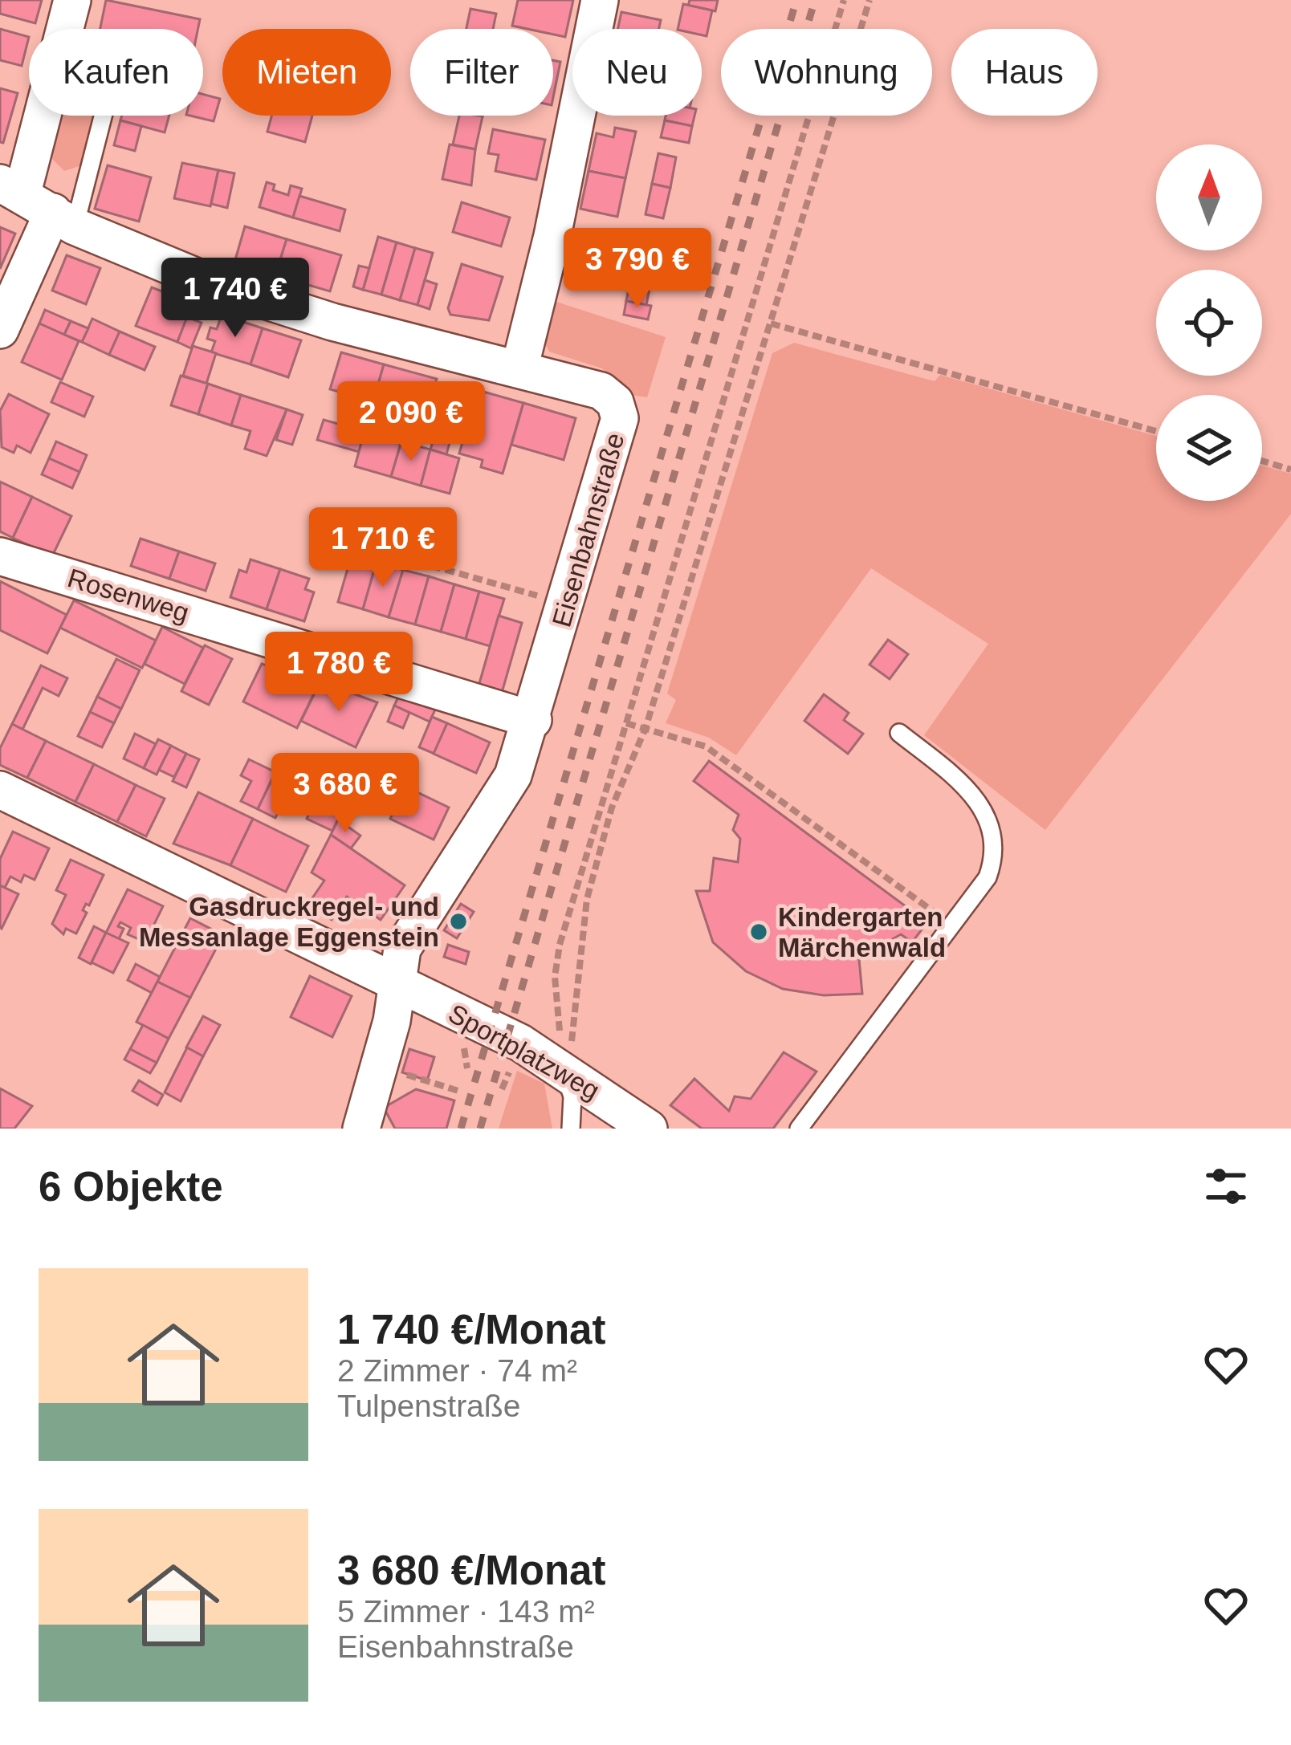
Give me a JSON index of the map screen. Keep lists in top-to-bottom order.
{
  "streets": {
    "street": ["Eisenbahnstraße", "Rosenweg", "Sportplatzweg"]
  },
  "crossings": [
    ["Eisenbahnstraße", "Rosenweg"],
    ["Eisenbahnstraße", "Sportplatzweg"]
  ],
  "places": ["Gasdruckregel- und Messanlage Eggenstein", "Kindergarten Märchenwald"],
  "north": "top",
  "page": {
    "chip": [
      "Kaufen",
      "Mieten",
      "Filter",
      "Neu",
      "Wohnung",
      "Haus"
    ],
    "price": [
      "3 790 €",
      "1 740 €",
      "2 090 €",
      "1 710 €",
      "1 780 €",
      "3 680 €"
    ],
    "heading": "6 Objekte",
    "list": [
      {
        "name": "1 740 €/Monat",
        "note": "2 Zimmer · 74 m² · Tulpenstraße"
      },
      {
        "name": "3 680 €/Monat",
        "note": "5 Zimmer · 143 m² · Eisenbahnstraße"
      }
    ]
  }
}
